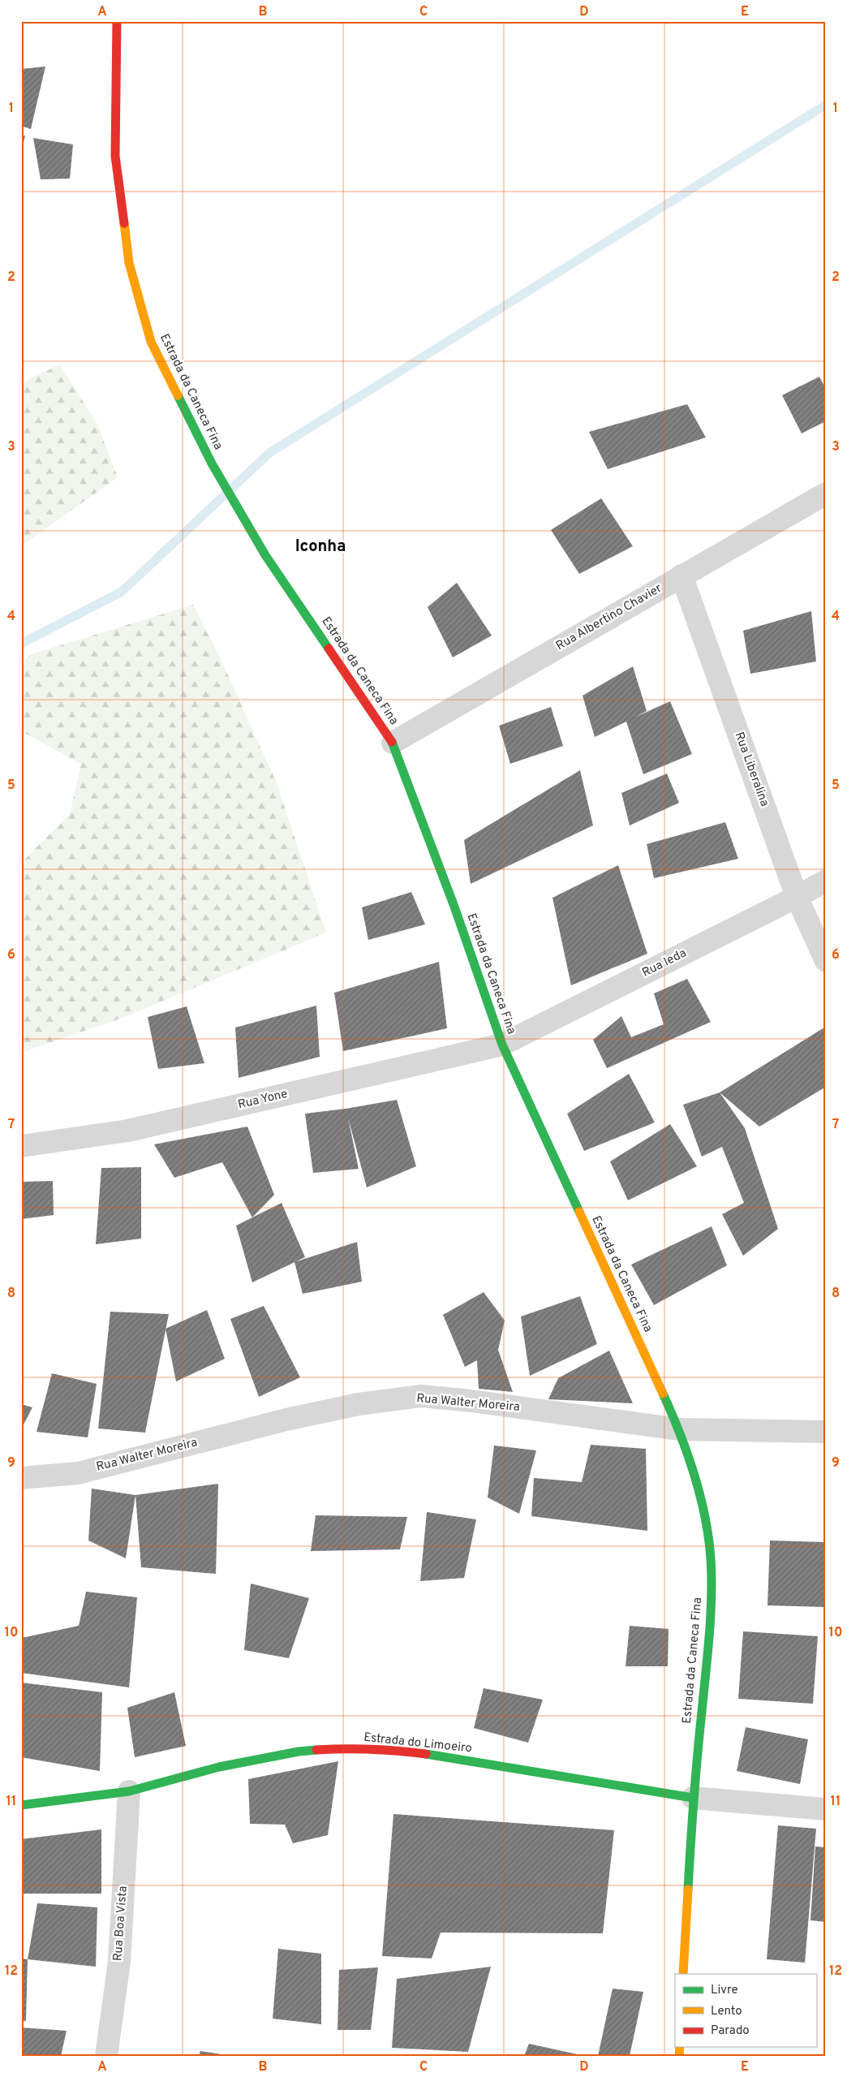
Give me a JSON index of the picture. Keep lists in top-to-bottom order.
{
  "streets": {
    "street": [
      "Estrada da Caneca Fina",
      "Rua Albertino Chavier",
      "Rua Liberalina",
      "Rua Ieda",
      "Rua Yone",
      "Rua Walter Moreira",
      "Estrada do Limoeiro",
      "Rua Boa Vista"
    ]
  },
  "crossings": [
    ["Estrada da Caneca Fina", "Rua Albertino Chavier"],
    ["Estrada da Caneca Fina", "Rua Ieda"],
    ["Estrada da Caneca Fina", "Rua Yone"],
    ["Estrada da Caneca Fina", "Rua Walter Moreira"],
    ["Estrada da Caneca Fina", "Estrada do Limoeiro"],
    ["Rua Albertino Chavier", "Rua Liberalina"],
    ["Rua Liberalina", "Rua Ieda"],
    ["Rua Ieda", "Rua Yone"],
    ["Estrada do Limoeiro", "Rua Boa Vista"]
  ],
  "districts": ["Iconha"],
  "legend": ["Livre", "Lento", "Parado"],
  "grid": {
    "columns": [
      "A",
      "B",
      "C",
      "D",
      "E"
    ],
    "rows": [
      "1",
      "2",
      "3",
      "4",
      "5",
      "6",
      "7",
      "8",
      "9",
      "10",
      "11",
      "12"
    ]
  }
}
